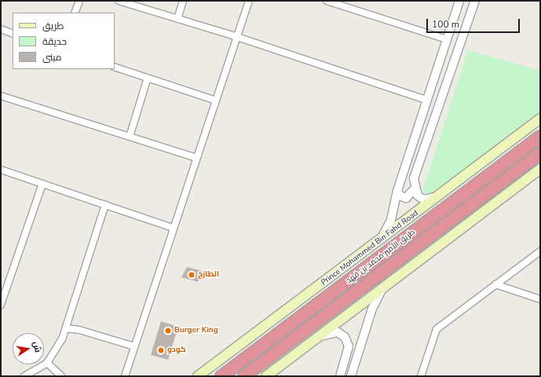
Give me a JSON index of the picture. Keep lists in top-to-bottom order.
{
  "streets": {
    "highway": ["طريق الأمير محمد بن فهد"],
    "main road": ["Prince Mohammed Bin Fahd Road"]
  },
  "places": ["الطازج", "Burger King", "كودو"],
  "legend": ["طريق", "حديقة", "مبنى"],
  "scale_bar": "100 m",
  "north": "right"
}
